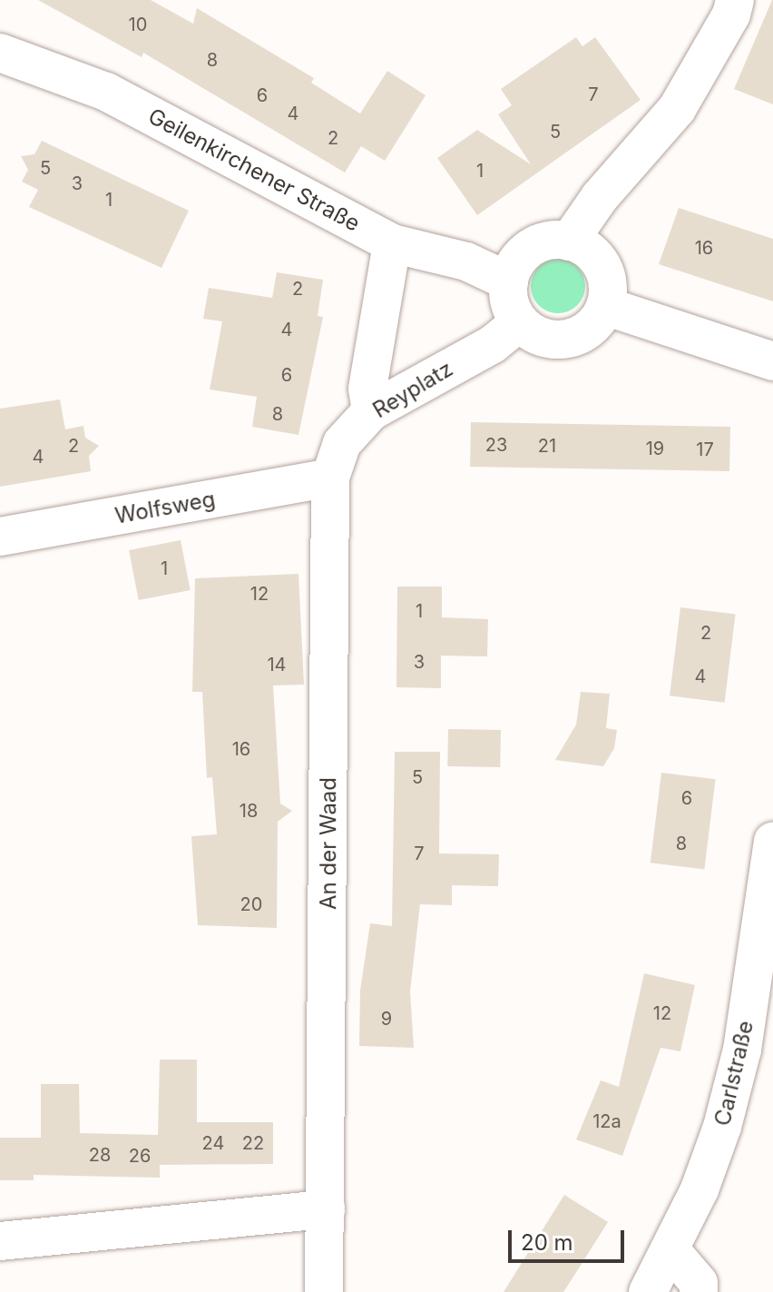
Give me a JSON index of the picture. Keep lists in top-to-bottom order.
{
  "streets": {
    "street": [
      "Geilenkirchener Straße",
      "Reyplatz",
      "Wolfsweg",
      "An der Waad",
      "Carlstraße"
    ]
  },
  "crossings": [
    ["Geilenkirchener Straße", "Reyplatz"],
    ["Reyplatz", "Wolfsweg"],
    ["Reyplatz", "An der Waad"],
    ["Wolfsweg", "An der Waad"]
  ],
  "house_numbers": [
    "10",
    "8",
    "7",
    "6",
    "4",
    "5",
    "2",
    "5",
    "1",
    "3",
    "1",
    "16",
    "2",
    "4",
    "6",
    "8",
    "23",
    "2",
    "21",
    "19",
    "17",
    "4",
    "1",
    "12",
    "1",
    "2",
    "3",
    "14",
    "4",
    "16",
    "5",
    "6",
    "18",
    "8",
    "7",
    "20",
    "12",
    "9",
    "12a",
    "24",
    "22",
    "28",
    "26"
  ],
  "scale_bar": "20 m"
}
